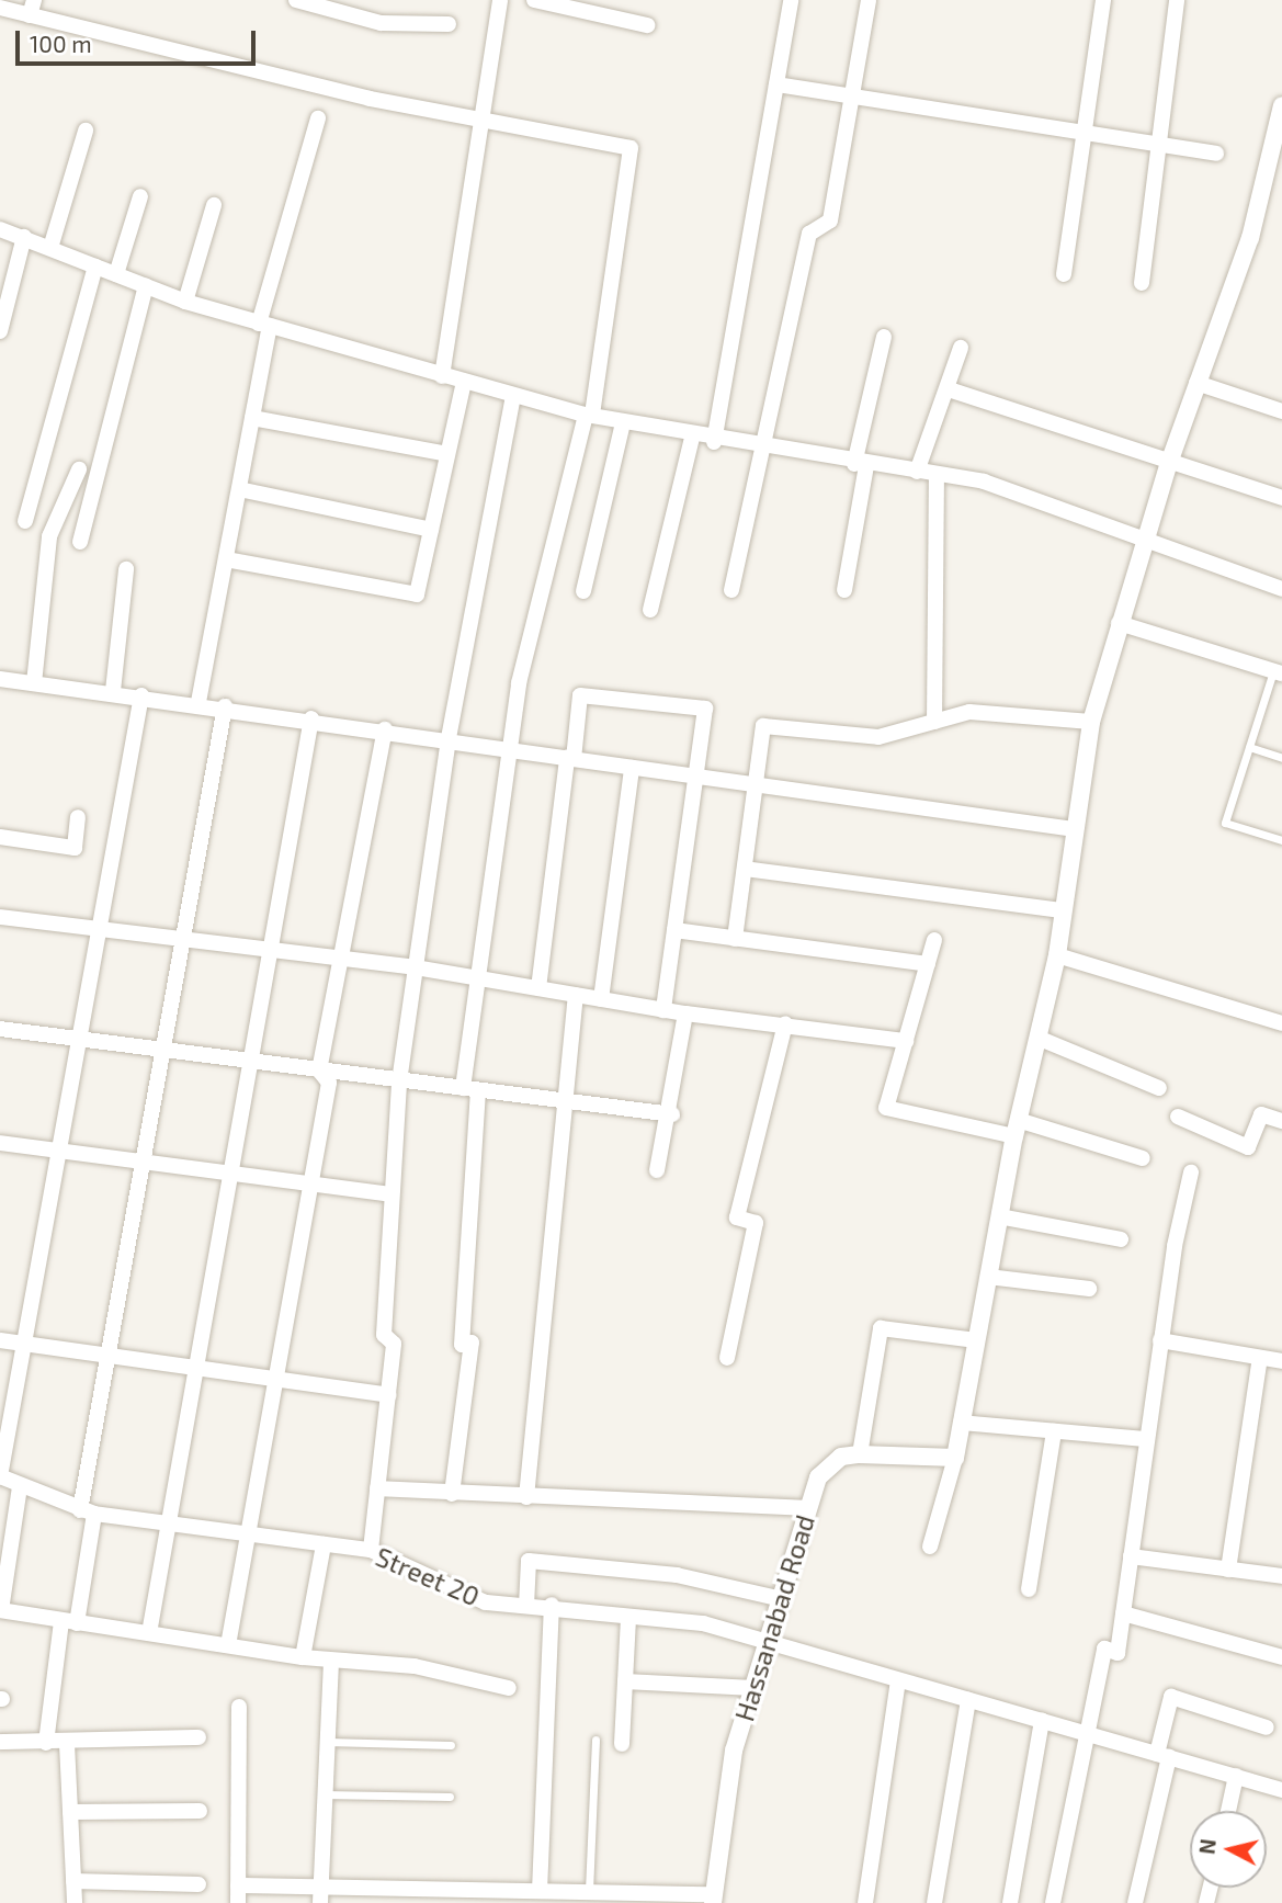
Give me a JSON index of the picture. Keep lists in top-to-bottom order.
{
  "streets": {
    "street": ["Street 20", "Hassanabad Road"]
  },
  "crossings": [
    ["Street 20", "Hassanabad Road"]
  ],
  "scale_bar": "100 m",
  "north": "left"
}
